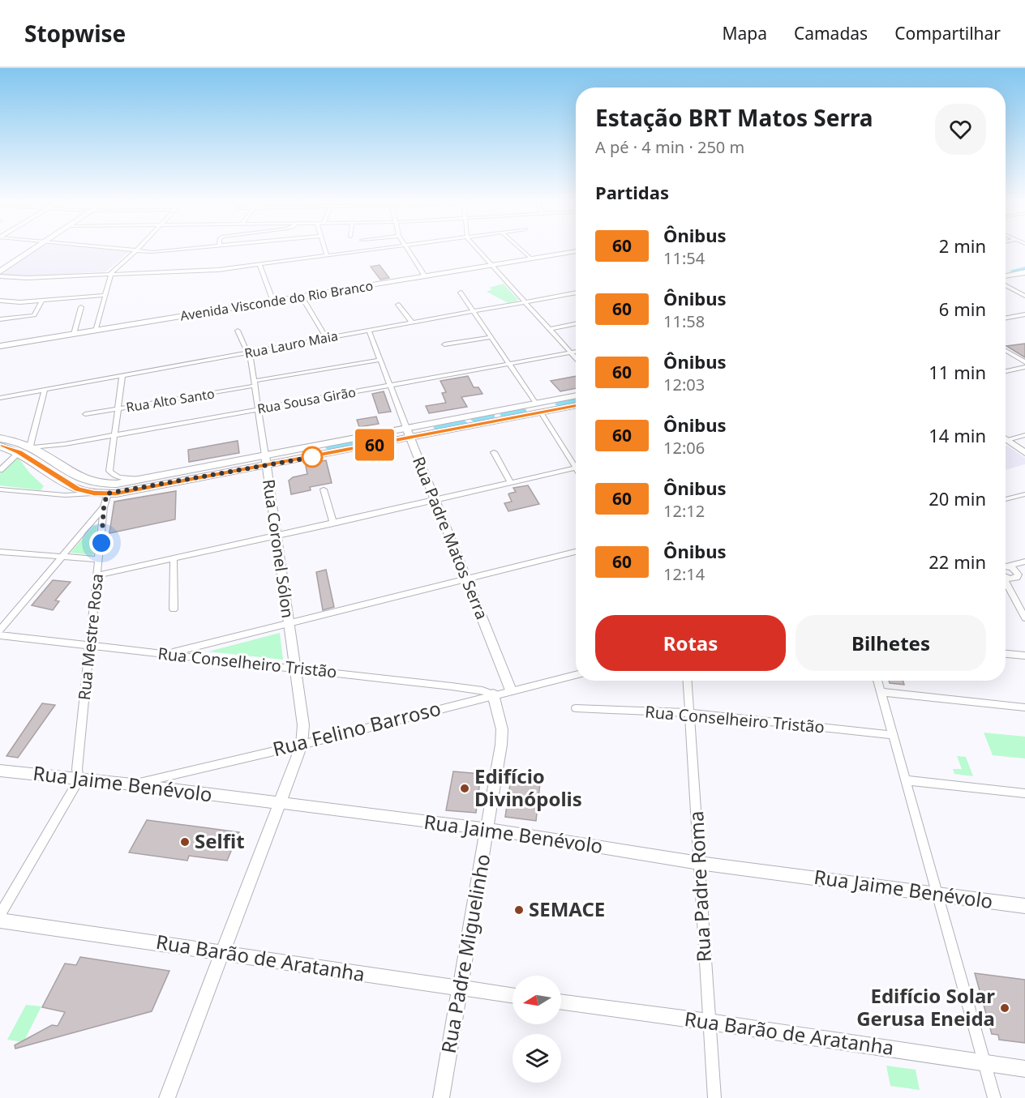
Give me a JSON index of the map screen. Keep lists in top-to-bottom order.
{
  "streets": {
    "main road": ["Avenida Visconde do Rio Branco"],
    "street": [
      "Rua Lauro Maia",
      "Rua Alto Santo",
      "Rua Sousa Girão",
      "Rua Padre Matos Serra",
      "Rua Coronel Sólon",
      "Rua Mestre Rosa",
      "Rua Conselheiro Tristão",
      "Rua Felino Barroso",
      "Rua Jaime Benévolo",
      "Rua Padre Roma",
      "Rua Padre Miguelinho",
      "Rua Barão de Aratanha"
    ]
  },
  "crossings": [
    ["Rua Lauro Maia", "Rua Padre Matos Serra"],
    ["Rua Lauro Maia", "Rua Coronel Sólon"],
    ["Rua Alto Santo", "Rua Padre Matos Serra"],
    ["Rua Alto Santo", "Rua Coronel Sólon"],
    ["Rua Sousa Girão", "Rua Padre Matos Serra"],
    ["Rua Sousa Girão", "Rua Coronel Sólon"],
    ["Rua Padre Matos Serra", "Rua Felino Barroso"],
    ["Rua Coronel Sólon", "Rua Conselheiro Tristão"],
    ["Rua Coronel Sólon", "Rua Felino Barroso"],
    ["Rua Coronel Sólon", "Rua Jaime Benévolo"],
    ["Rua Coronel Sólon", "Rua Barão de Aratanha"],
    ["Rua Mestre Rosa", "Rua Conselheiro Tristão"],
    ["Rua Mestre Rosa", "Rua Jaime Benévolo"],
    ["Rua Conselheiro Tristão", "Rua Felino Barroso"],
    ["Rua Conselheiro Tristão", "Rua Padre Roma"],
    ["Rua Conselheiro Tristão", "Rua Padre Miguelinho"],
    ["Rua Felino Barroso", "Rua Jaime Benévolo"],
    ["Rua Felino Barroso", "Rua Padre Miguelinho"],
    ["Rua Jaime Benévolo", "Rua Padre Roma"],
    ["Rua Jaime Benévolo", "Rua Padre Miguelinho"],
    ["Rua Padre Roma", "Rua Barão de Aratanha"],
    ["Rua Padre Miguelinho", "Rua Barão de Aratanha"]
  ],
  "places": [
    "Edifício Divinópolis",
    "Selfit",
    "SEMACE",
    "Edifício Solar Gerusa Eneida"
  ],
  "lines": ["bus line 60"],
  "north": "left",
  "page": {
    "header": "Stopwise",
    "nav": ["Mapa", "Camadas", "Compartilhar"],
    "on_map": "60",
    "heading": [
      ["Estação BRT Matos Serra", "A pé · 4 min · 250 m"],
      "Partidas"
    ],
    "list": [
      {
        "mark": "60",
        "name": "Ônibus",
        "note": "11:54",
        "value": "2 min"
      },
      {
        "mark": "60",
        "name": "Ônibus",
        "note": "11:58",
        "value": "6 min"
      },
      {
        "mark": "60",
        "name": "Ônibus",
        "note": "12:03",
        "value": "11 min"
      },
      {
        "mark": "60",
        "name": "Ônibus",
        "note": "12:06",
        "value": "14 min"
      },
      {
        "mark": "60",
        "name": "Ônibus",
        "note": "12:12",
        "value": "20 min"
      },
      {
        "mark": "60",
        "name": "Ônibus",
        "note": "12:14",
        "value": "22 min"
      }
    ],
    "buttons": ["Rotas", "Bilhetes"]
  }
}
